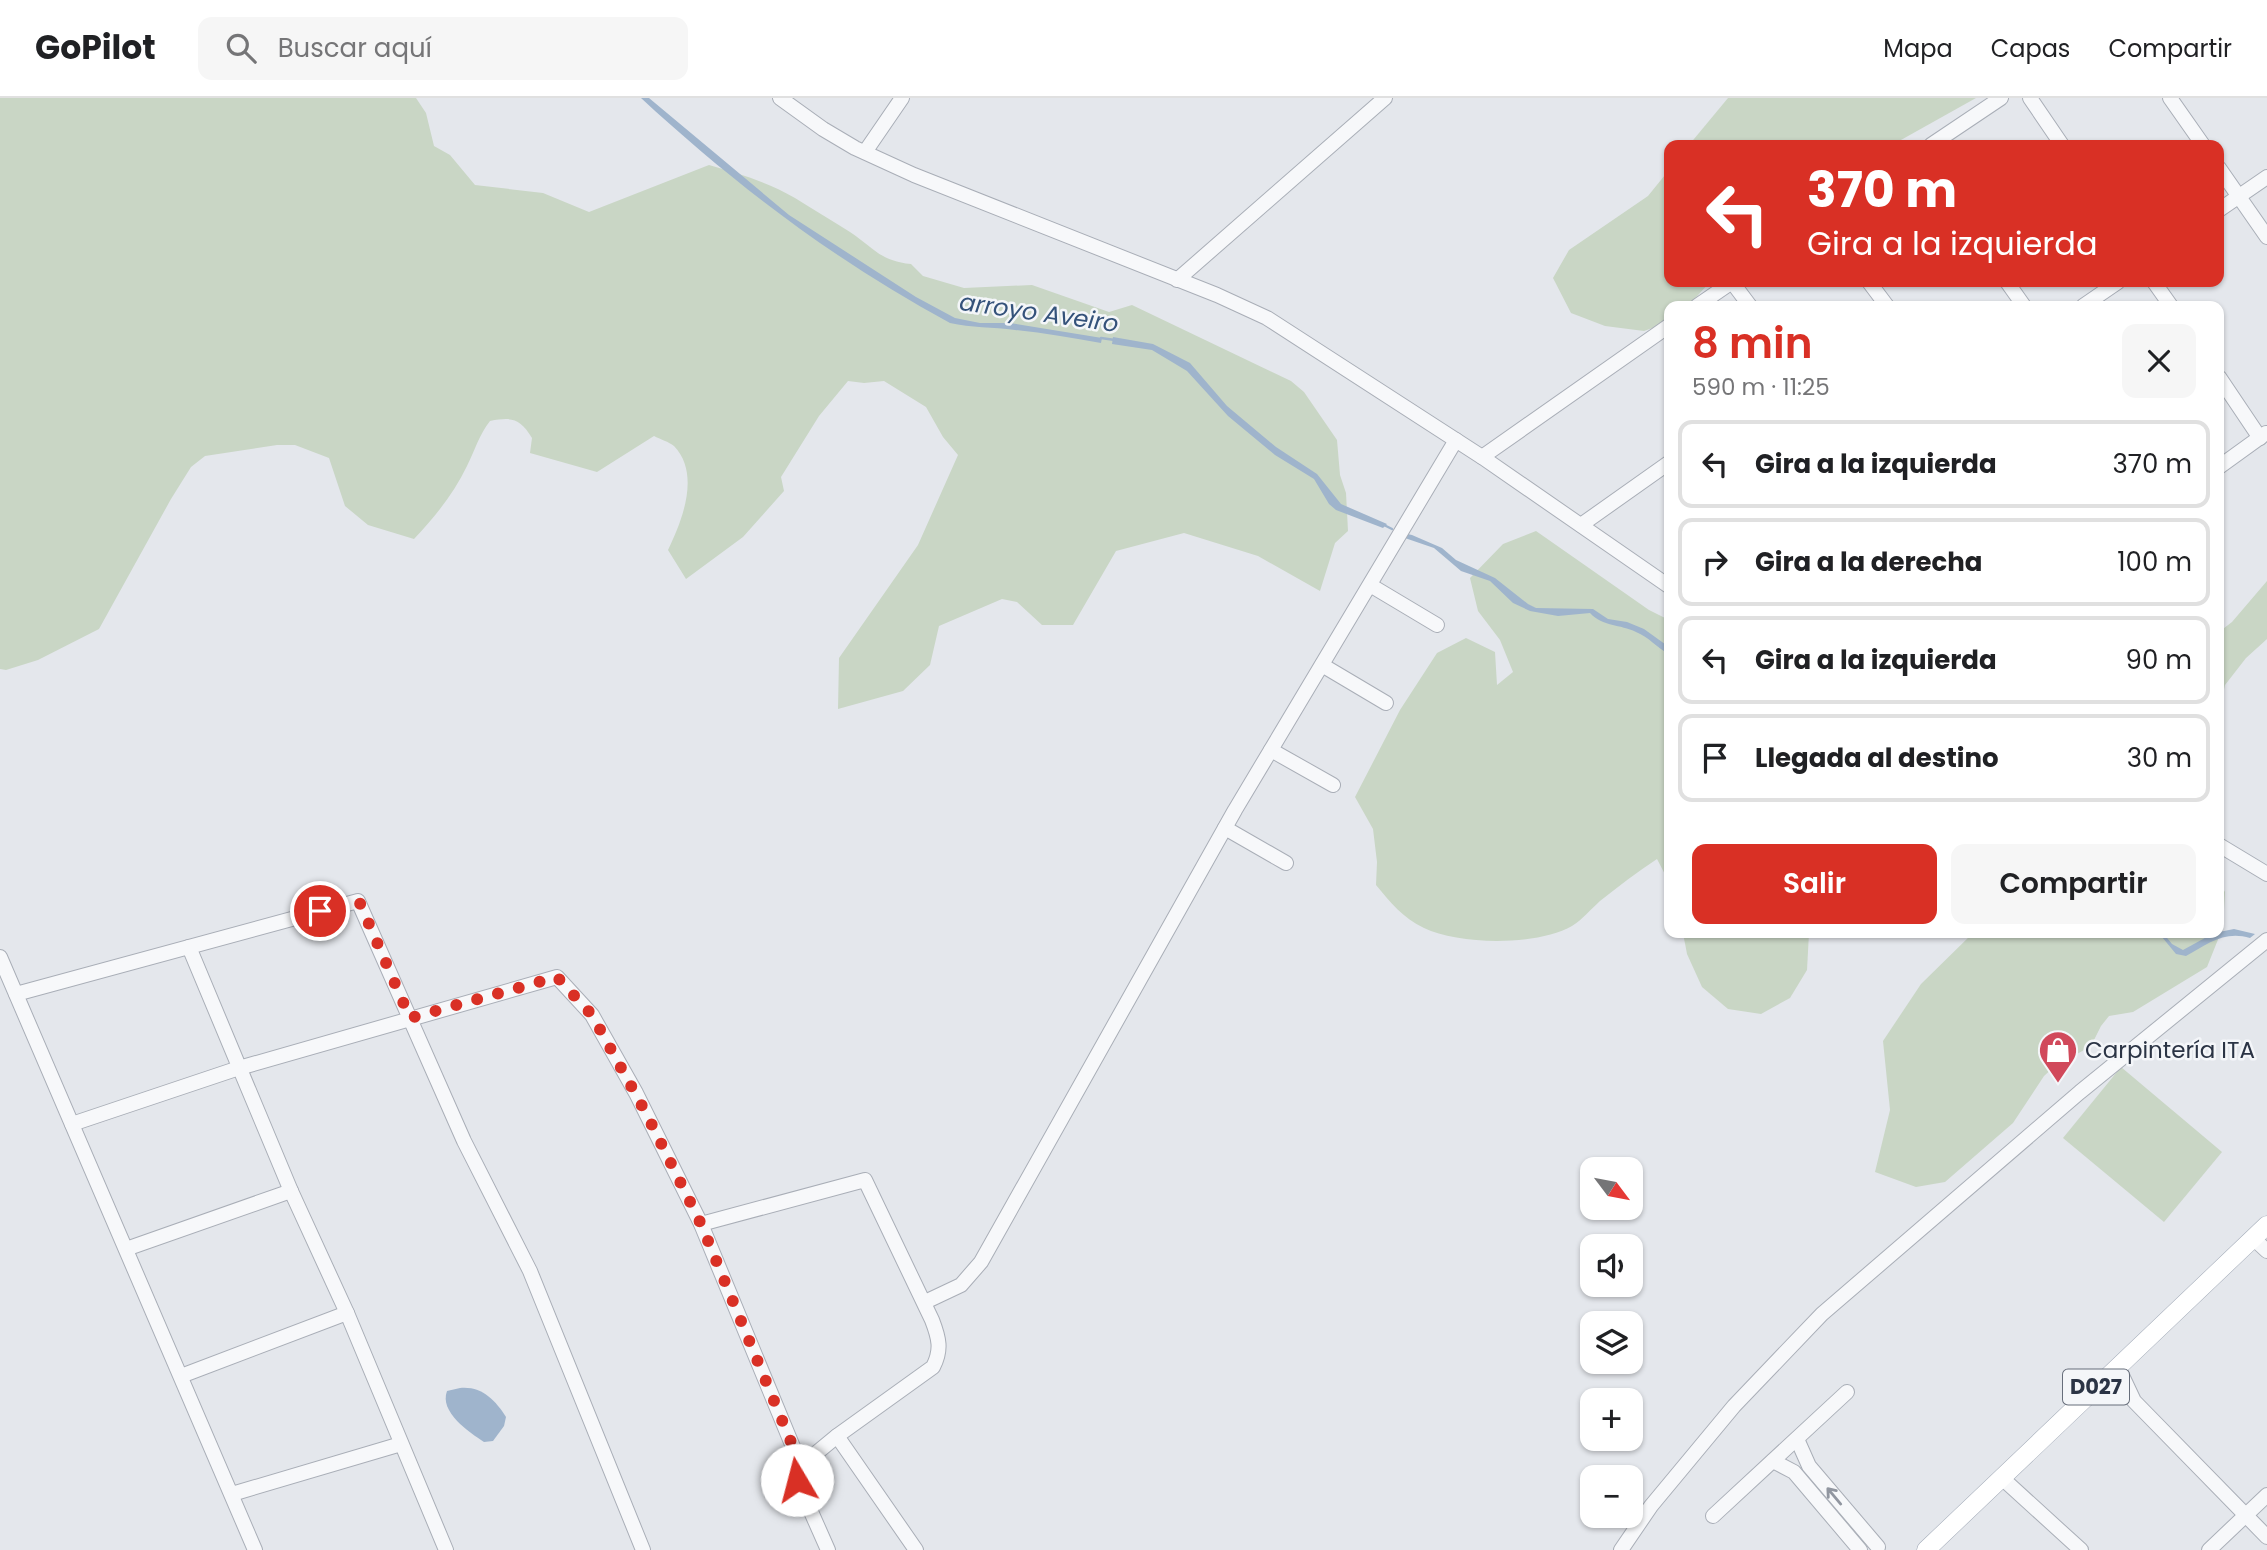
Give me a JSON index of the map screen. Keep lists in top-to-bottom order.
{
  "streets": {
    "main road": ["D027"]
  },
  "water": ["arroyo Aveiro"],
  "places": {
    "shop": ["Carpintería ITA"]
  },
  "north": "bottom right",
  "page": {
    "header": "GoPilot",
    "search": "Buscar aquí",
    "nav": ["Mapa", "Capas", "Compartir"],
    "turn": ["370 m", "Gira a la izquierda"],
    "heading": ["8 min", "590 m · 11:25"],
    "list": [
      {
        "name": "Gira a la izquierda",
        "value": "370 m"
      },
      {
        "name": "Gira a la derecha",
        "value": "100 m"
      },
      {
        "name": "Gira a la izquierda",
        "value": "90 m"
      },
      {
        "name": "Llegada al destino",
        "value": "30 m"
      }
    ],
    "buttons": ["Salir", "Compartir"],
    "map_buttons": ["+", "−"]
  }
}
